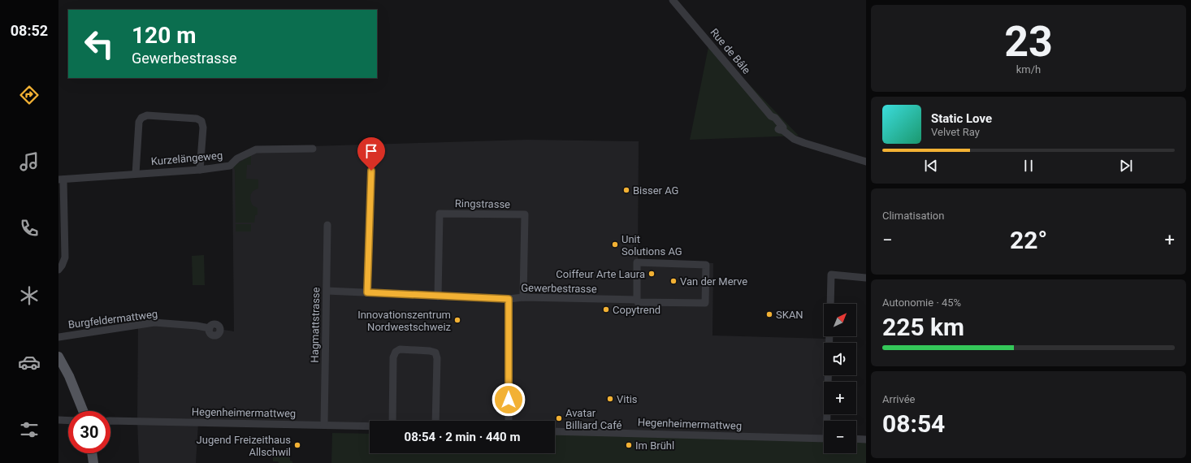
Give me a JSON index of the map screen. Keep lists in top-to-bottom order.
{
  "streets": {
    "street": [
      "Rue de Bâle",
      "Kurzelängeweg",
      "Ringstrasse",
      "Gewerbestrasse",
      "Burgfeldermattweg",
      "Hagmattstrasse",
      "Hegenheimermattweg"
    ]
  },
  "crossings": [
    ["Ringstrasse", "Gewerbestrasse"],
    ["Gewerbestrasse", "Hagmattstrasse"],
    ["Hagmattstrasse", "Hegenheimermattweg"]
  ],
  "places": [
    "Bisser AG",
    "Unit Solutions AG",
    "Coiffeur Arte Laura",
    "Van der Merve",
    "Copytrend",
    "SKAN",
    "Innovationszentrum Nordwestschweiz",
    "Vitis",
    "Avatar Billiard Café",
    "Jugend Freizeithaus Allschwil",
    "Im Brühl"
  ],
  "north": "top right",
  "page": {
    "tabs": "08:52",
    "tile": [
      ["23", "km/h"],
      "Climatisation",
      ["Autonomie · 45%", "225 km"],
      ["Arrivée", "08:54"]
    ],
    "turn": ["120 m", "Gewerbestrasse"],
    "song": ["Static Love", "Velvet Ray"],
    "heat": ["−", "22°", "+"],
    "map_buttons": ["+", "−"],
    "limit": "30",
    "trip": "08:54 · 2 min · 440 m"
  }
}
